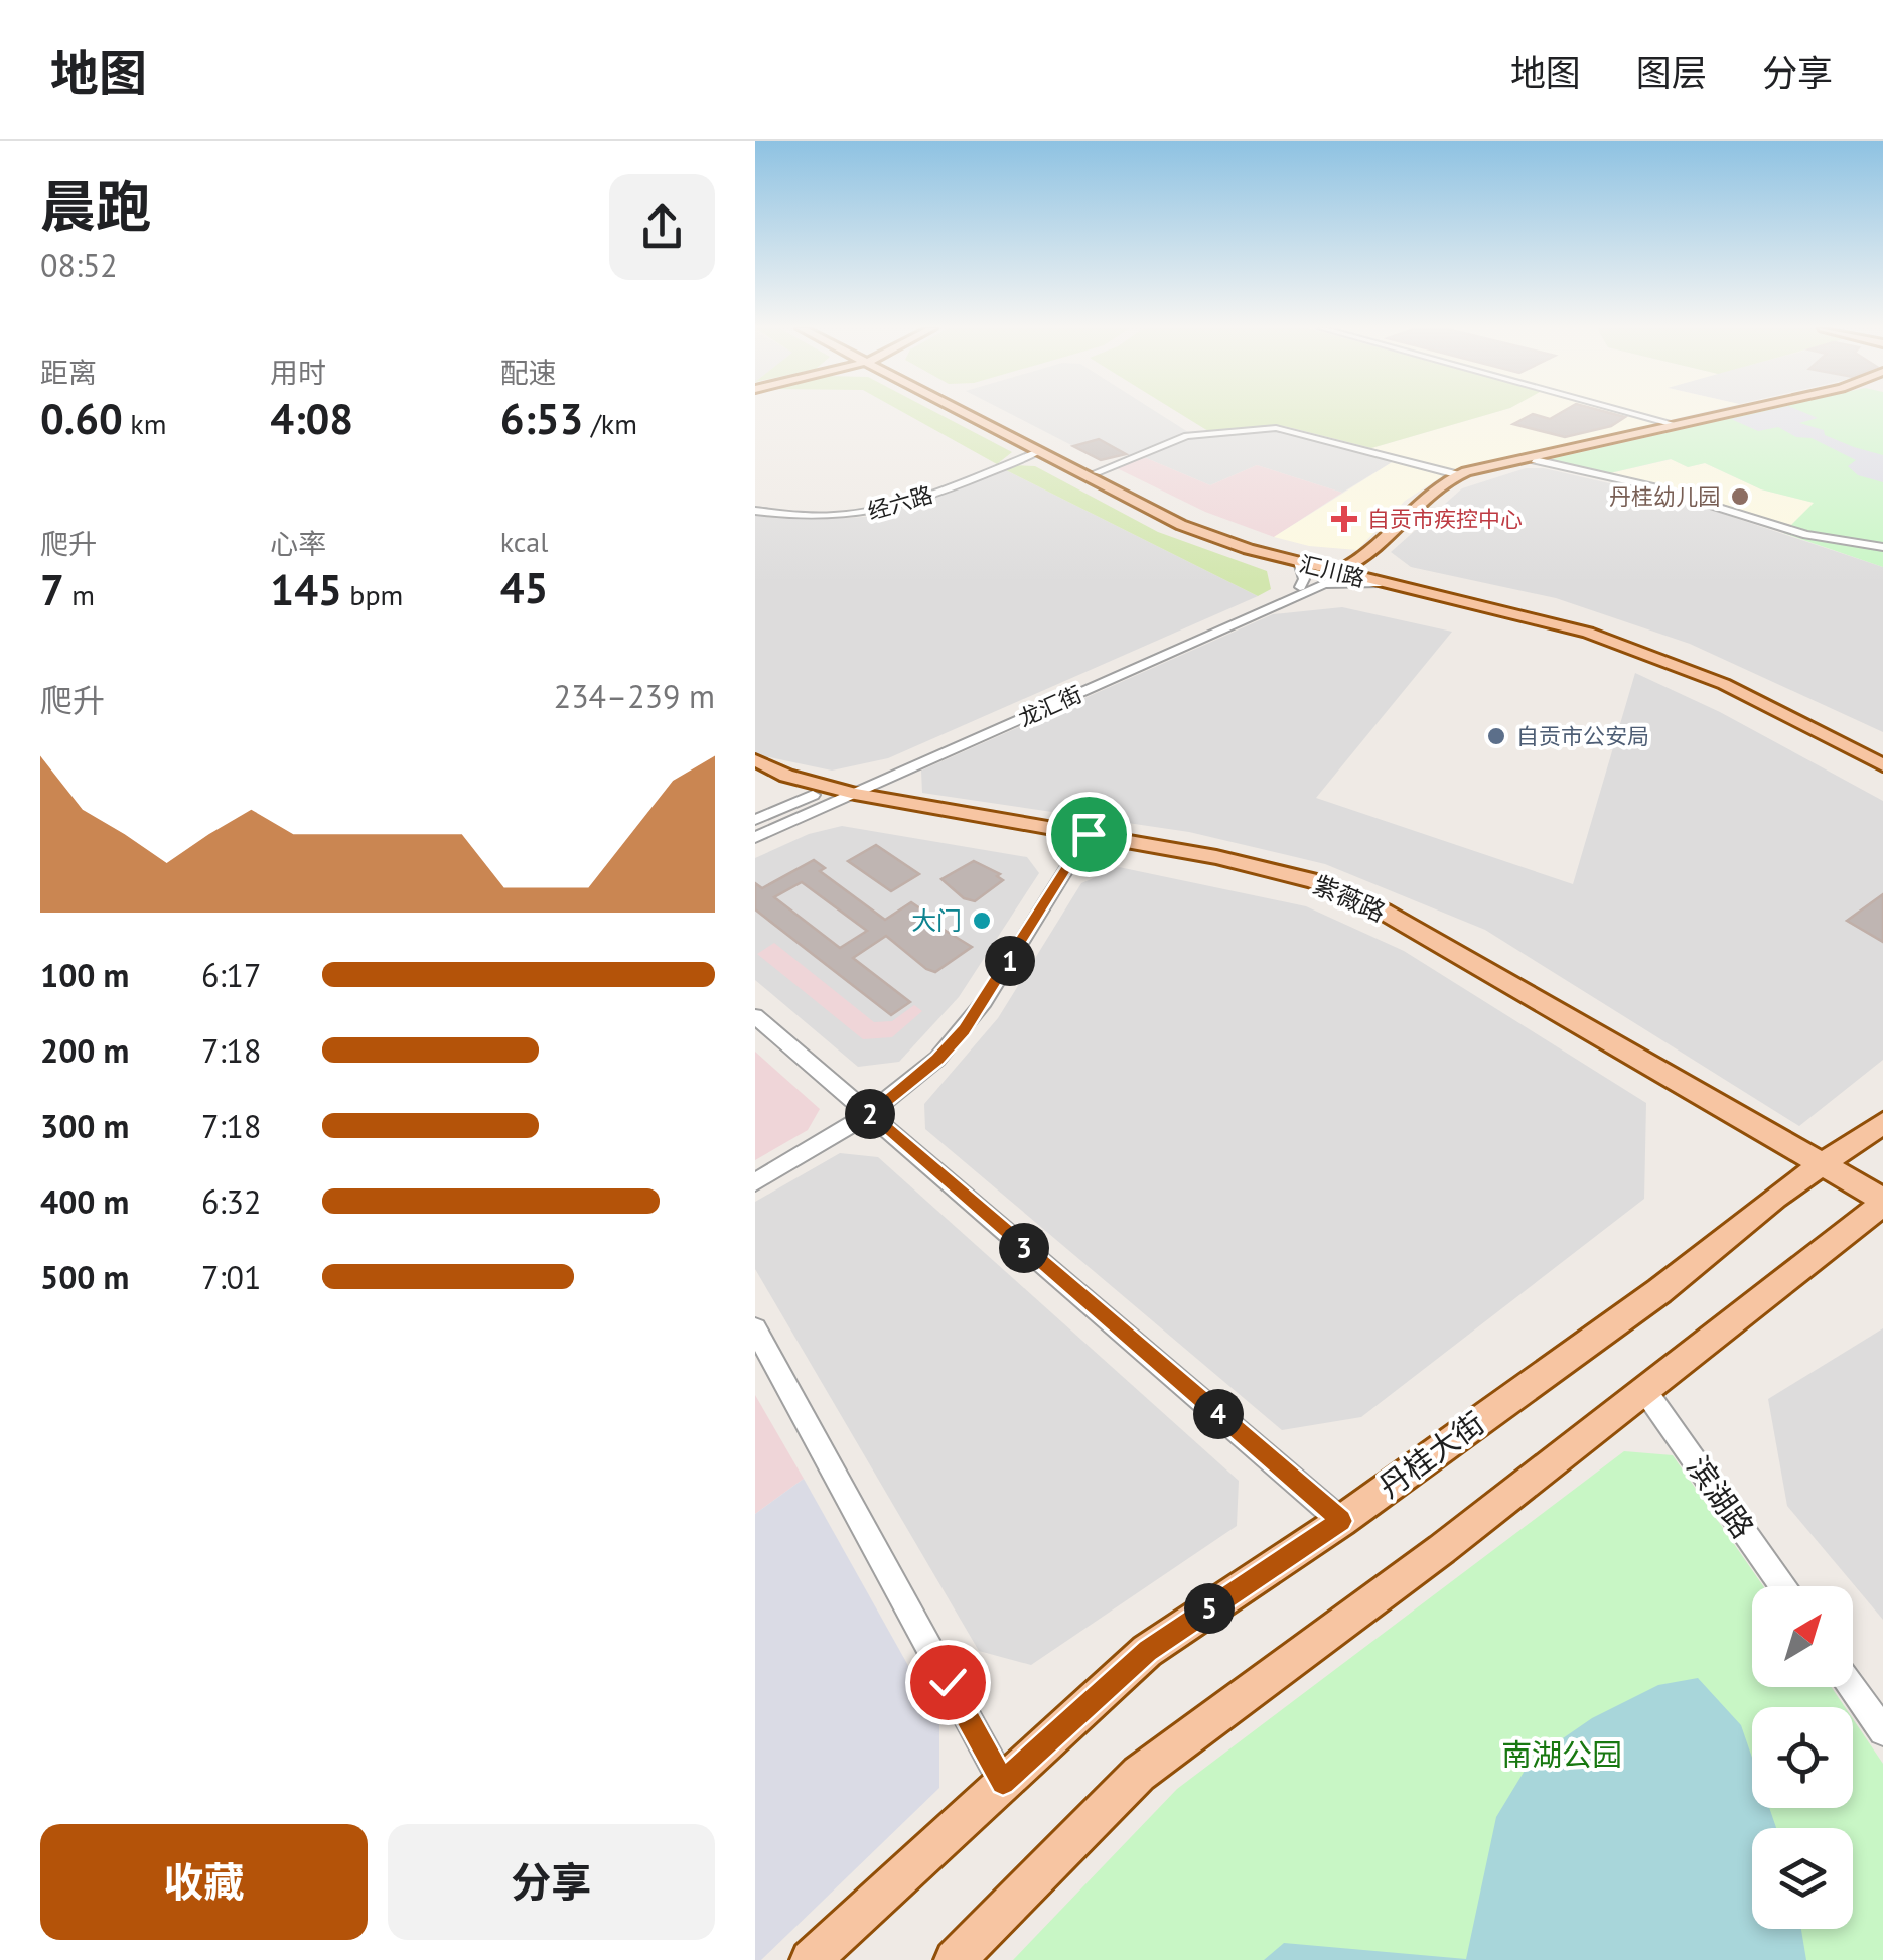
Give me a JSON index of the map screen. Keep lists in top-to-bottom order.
{
  "streets": {
    "main road": ["汇川路", "紫薇路", "丹桂大街"],
    "street": ["经六路", "龙汇街", "滨湖路"]
  },
  "crossings": [
    ["经六路", "汇川路"],
    ["汇川路", "龙汇街"],
    ["龙汇街", "紫薇路"],
    ["紫薇路", "丹桂大街"]
  ],
  "parks": ["南湖公园"],
  "places": {
    "other": ["丹桂幼儿园", "自贡市公安局", "大门"],
    "health": ["自贡市疾控中心"]
  },
  "north": "top right",
  "page": {
    "header": "地图",
    "nav": ["地图", "图层", "分享"],
    "heading": ["晨跑", "08:52"],
    "stats": [
      ["距离", "0.60 km"],
      ["用时", "4:08"],
      ["配速", "6:53 /km"],
      ["爬升", "7 m"],
      ["心率", "145 bpm"],
      ["kcal", "45"]
    ],
    "chart": ["爬升", "234–239 m"],
    "pins": [
      "1",
      "2",
      "3",
      "4",
      "5"
    ],
    "list": [
      {
        "name": "100 m",
        "note": "6:17"
      },
      {
        "name": "200 m",
        "note": "7:18"
      },
      {
        "name": "300 m",
        "note": "7:18"
      },
      {
        "name": "400 m",
        "note": "6:32"
      },
      {
        "name": "500 m",
        "note": "7:01"
      }
    ],
    "buttons": ["收藏", "分享"]
  }
}
